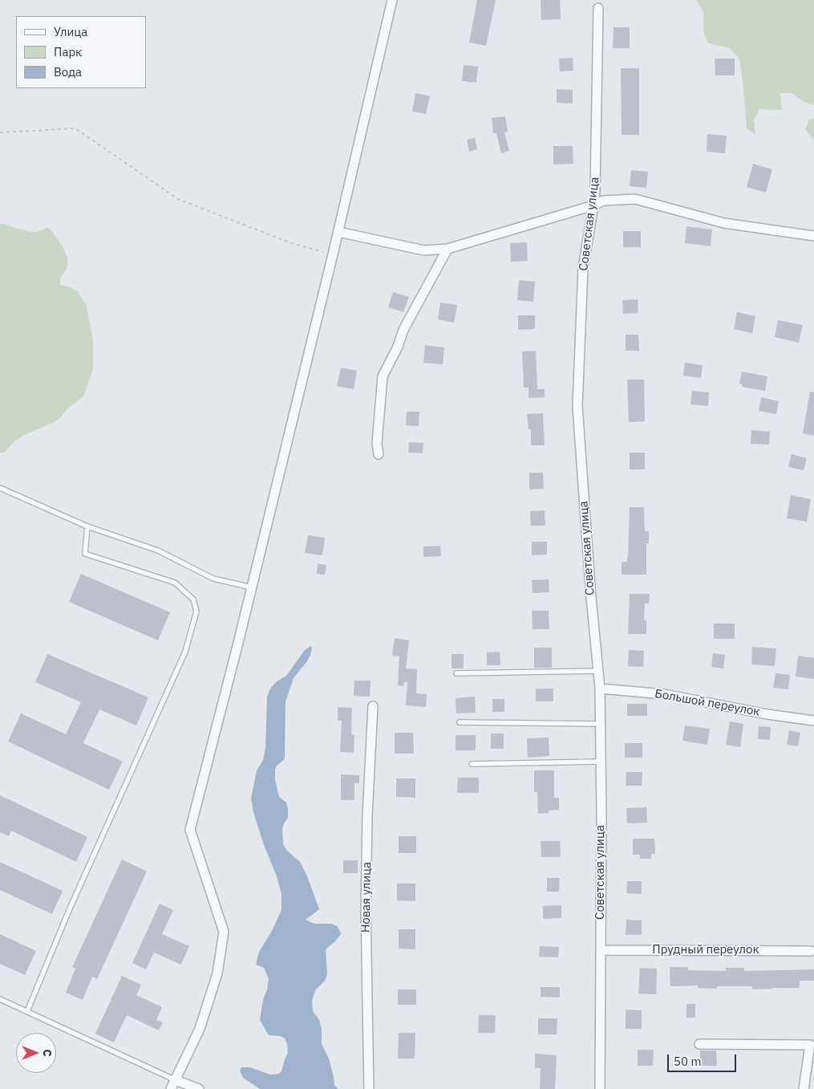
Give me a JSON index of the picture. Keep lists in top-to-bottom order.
{
  "streets": {
    "street": [
      "Советская улица",
      "Большой переулок",
      "Новая улица",
      "Прудный переулок"
    ]
  },
  "crossings": [
    ["Советская улица", "Большой переулок"],
    ["Советская улица", "Прудный переулок"]
  ],
  "legend": ["Улица", "Парк", "Вода"],
  "scale_bar": "50 m",
  "north": "right"
}
